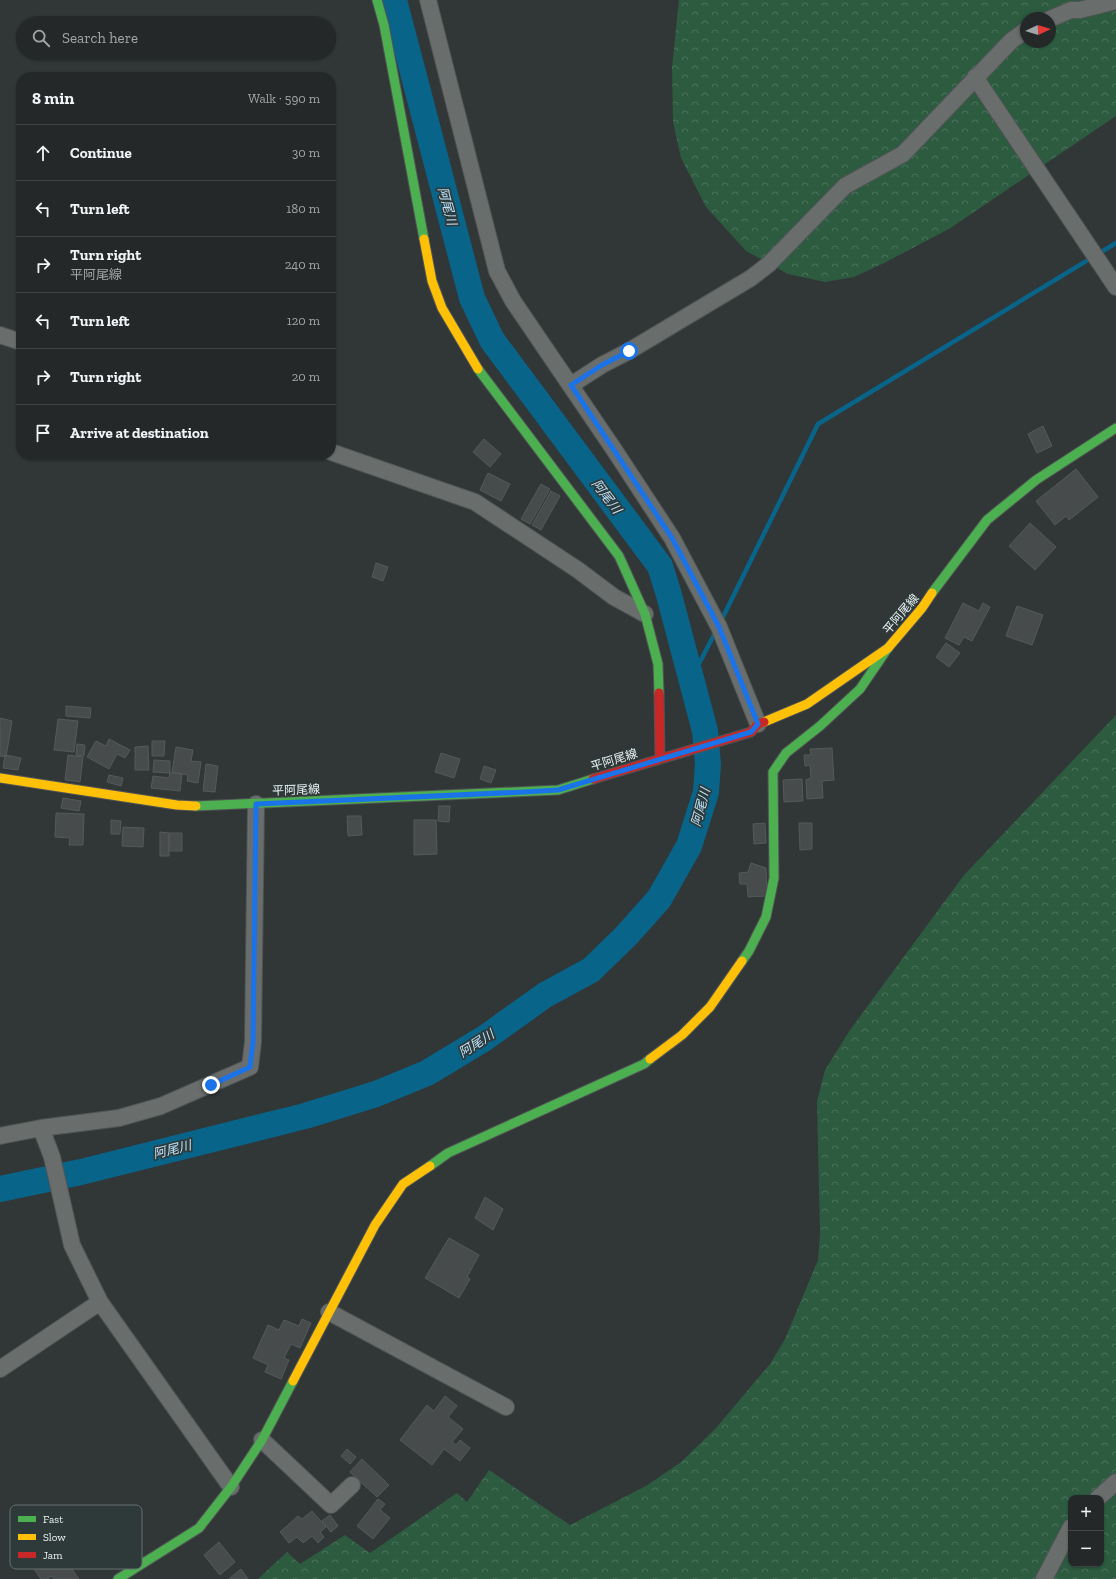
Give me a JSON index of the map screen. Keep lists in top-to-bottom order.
{
  "streets": {
    "street": ["平阿尾線"]
  },
  "water": ["阿尾川"],
  "legend": ["Fast", "Slow", "Jam"],
  "north": "right",
  "page": {
    "search": "Search here",
    "heading": ["8 min", "Walk · 590 m"],
    "list": [
      ["Continue", "30 m"],
      ["Turn left", "180 m"],
      ["Turn right", "平阿尾線", "240 m"],
      ["Turn left", "120 m"],
      ["Turn right", "20 m"],
      "Arrive at destination"
    ],
    "map_buttons": ["+", "−"]
  }
}
